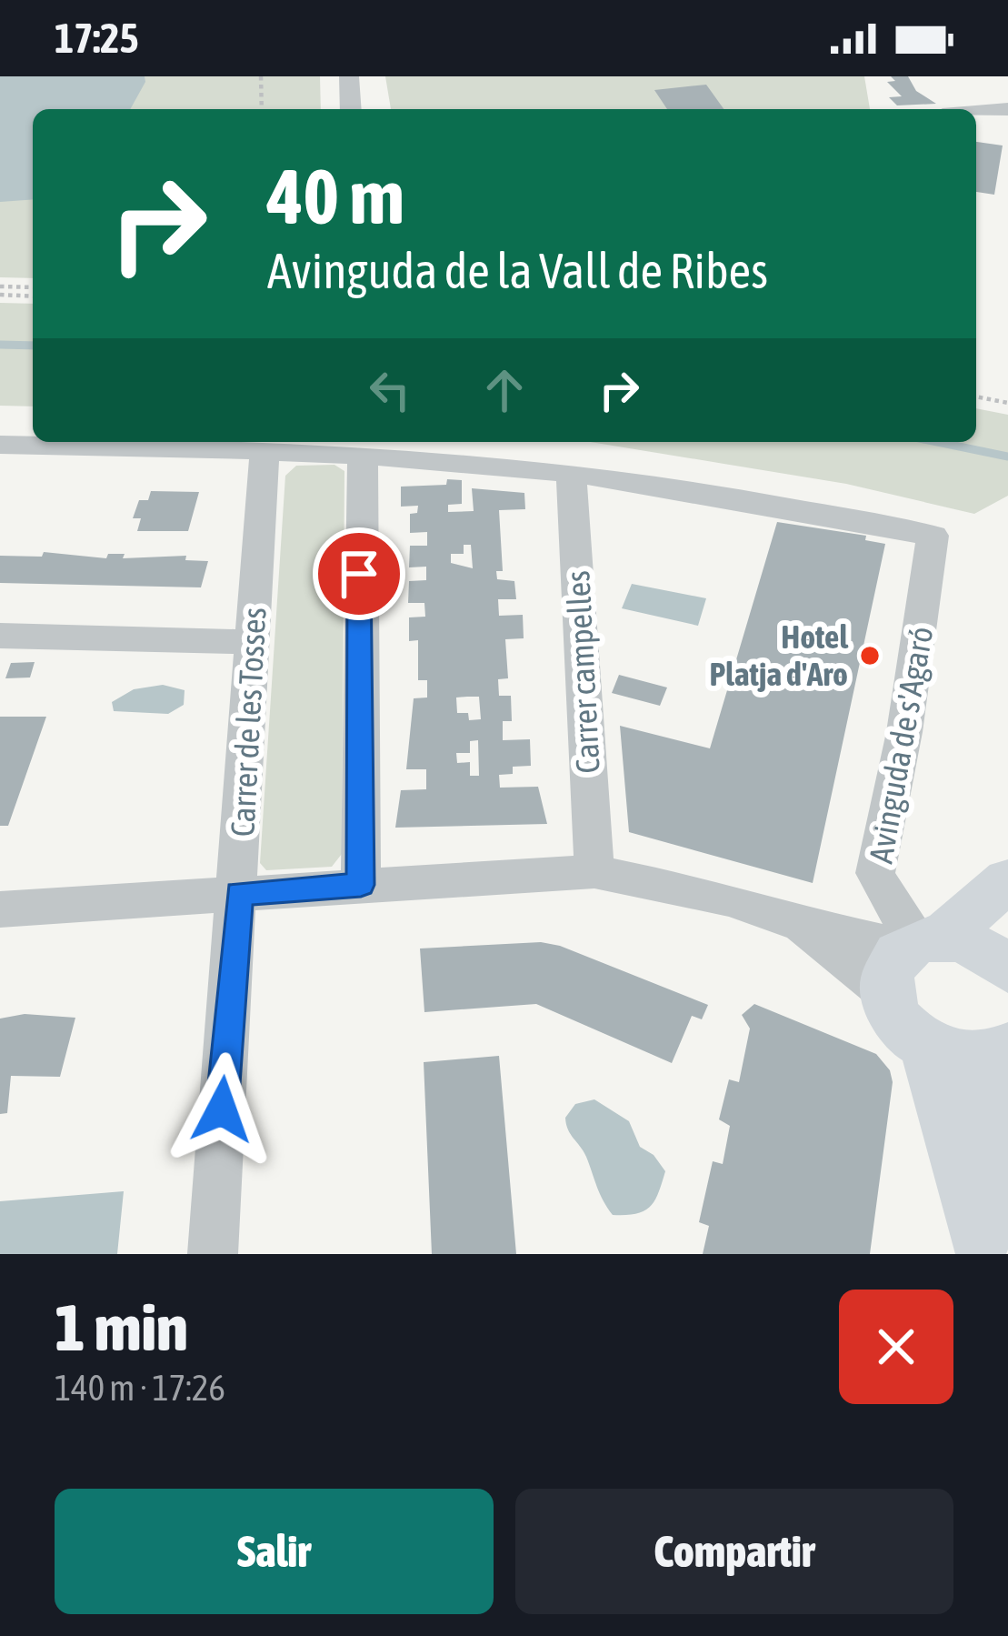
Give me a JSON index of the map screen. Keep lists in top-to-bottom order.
{
  "streets": {
    "street": ["Carrer campelles", "Carrer de les Tosses", "Avinguda de s'Agaró"]
  },
  "crossings": [
    ["Carrer campelles", "Avinguda de s'Agaró"]
  ],
  "places": ["Hotel Platja d'Aro"],
  "page": {
    "status": "17:25",
    "turn": ["40 m", "Avinguda de la Vall de Ribes"],
    "heading": ["1 min", "140 m · 17:26"],
    "buttons": ["Salir", "Compartir"]
  }
}
